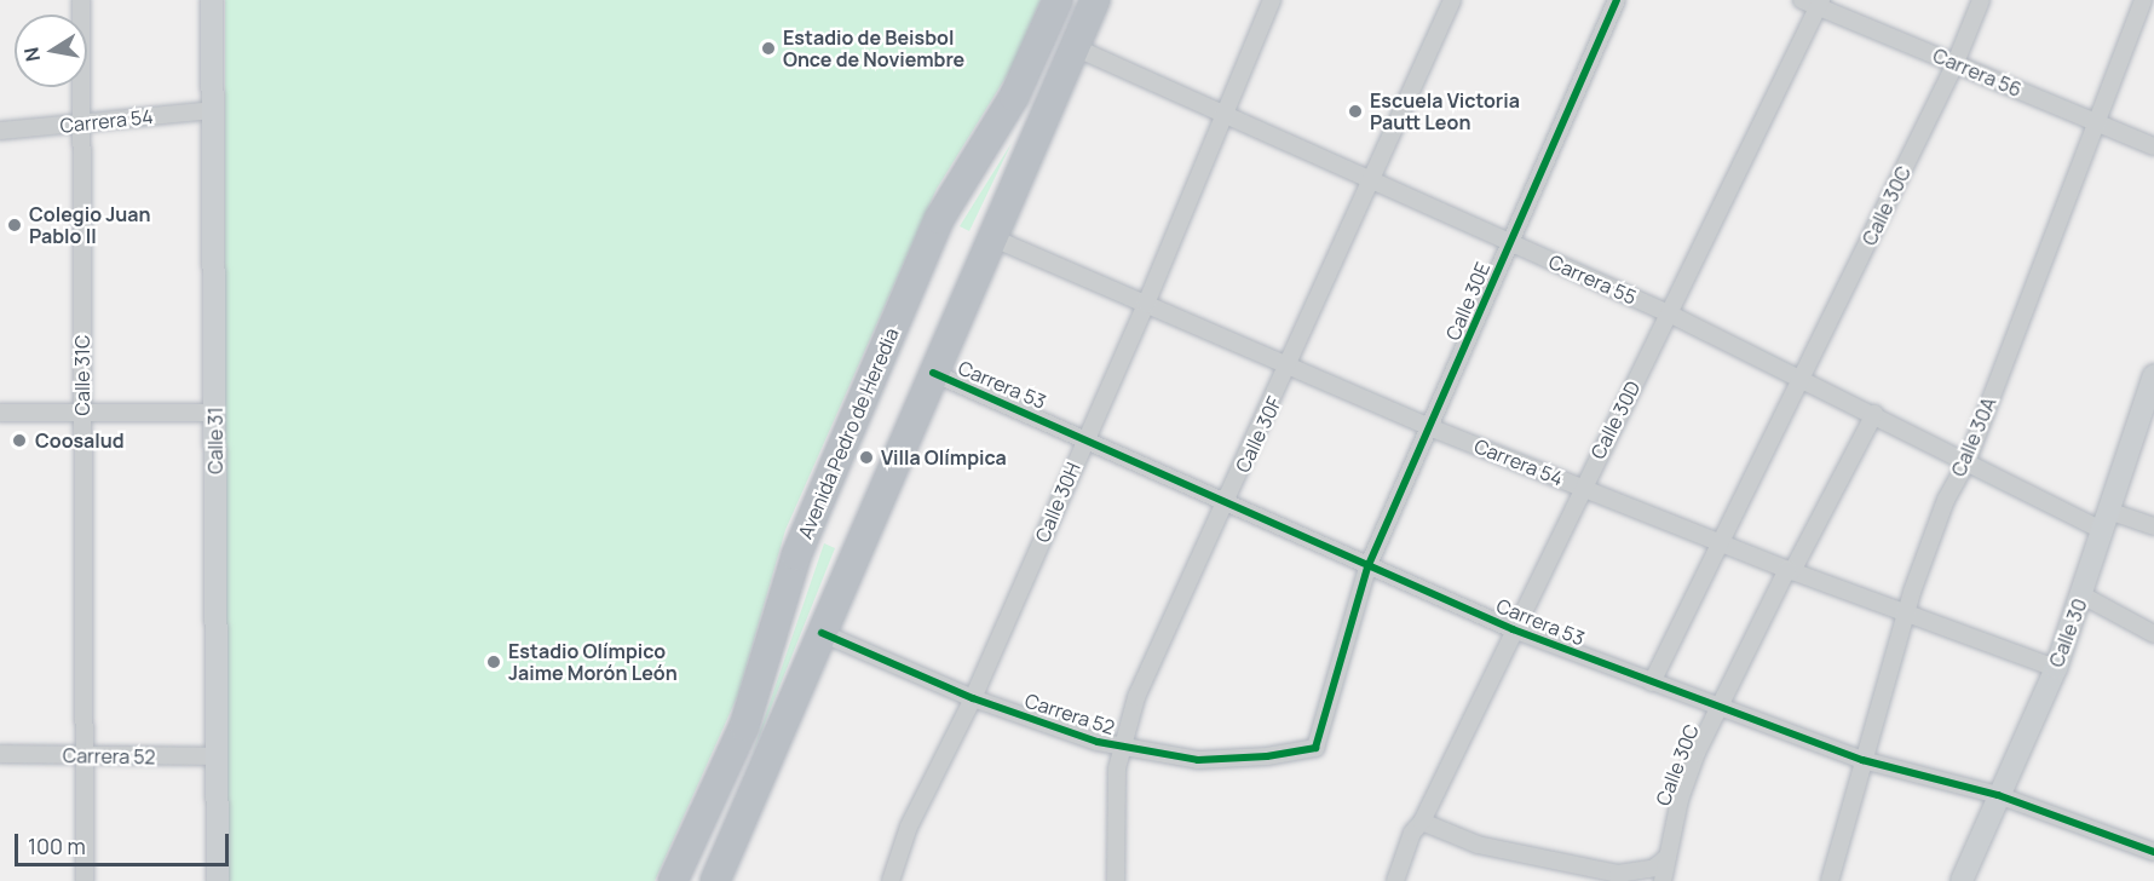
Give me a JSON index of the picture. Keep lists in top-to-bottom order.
{
  "streets": {
    "highway": ["Avenida Pedro de Heredia"],
    "street": [
      "Carrera 56",
      "Carrera 54",
      "Calle 30C",
      "Carrera 55",
      "Calle 30E",
      "Calle 31C",
      "Carrera 53",
      "Calle 30D",
      "Calle 30F",
      "Calle 30A",
      "Calle 31",
      "Calle 30H",
      "Calle 30",
      "Carrera 52"
    ]
  },
  "crossings": [
    ["Carrera 56", "Calle 30C"],
    ["Carrera 56", "Calle 30D"],
    ["Carrera 56", "Calle 30A"],
    ["Carrera 54", "Calle 30C"],
    ["Carrera 54", "Calle 30E"],
    ["Carrera 54", "Calle 31C"],
    ["Carrera 54", "Calle 30D"],
    ["Carrera 54", "Calle 30F"],
    ["Carrera 54", "Calle 30A"],
    ["Carrera 54", "Calle 31"],
    ["Carrera 54", "Calle 30H"],
    ["Carrera 54", "Calle 30"],
    ["Calle 30C", "Carrera 55"],
    ["Calle 30C", "Carrera 53"],
    ["Carrera 55", "Calle 30E"],
    ["Carrera 55", "Calle 30D"],
    ["Carrera 55", "Calle 30F"],
    ["Carrera 55", "Calle 30A"],
    ["Carrera 55", "Calle 30H"],
    ["Carrera 55", "Calle 30"],
    ["Calle 30E", "Carrera 53"],
    ["Calle 30E", "Carrera 52"],
    ["Calle 31C", "Carrera 52"],
    ["Carrera 53", "Calle 30D"],
    ["Carrera 53", "Calle 30F"],
    ["Carrera 53", "Calle 30A"],
    ["Carrera 53", "Calle 30H"],
    ["Carrera 53", "Calle 30"],
    ["Calle 30F", "Carrera 52"],
    ["Calle 31", "Carrera 52"],
    ["Calle 30H", "Carrera 52"]
  ],
  "places": [
    "Estadio de Beisbol Once de Noviembre",
    "Escuela Victoria Pautt Leon",
    "Colegio Juan Pablo II",
    "Coosalud",
    "Villa Olímpica",
    "Estadio Olímpico Jaime Morón León"
  ],
  "scale_bar": "100 m",
  "north": "left"
}
